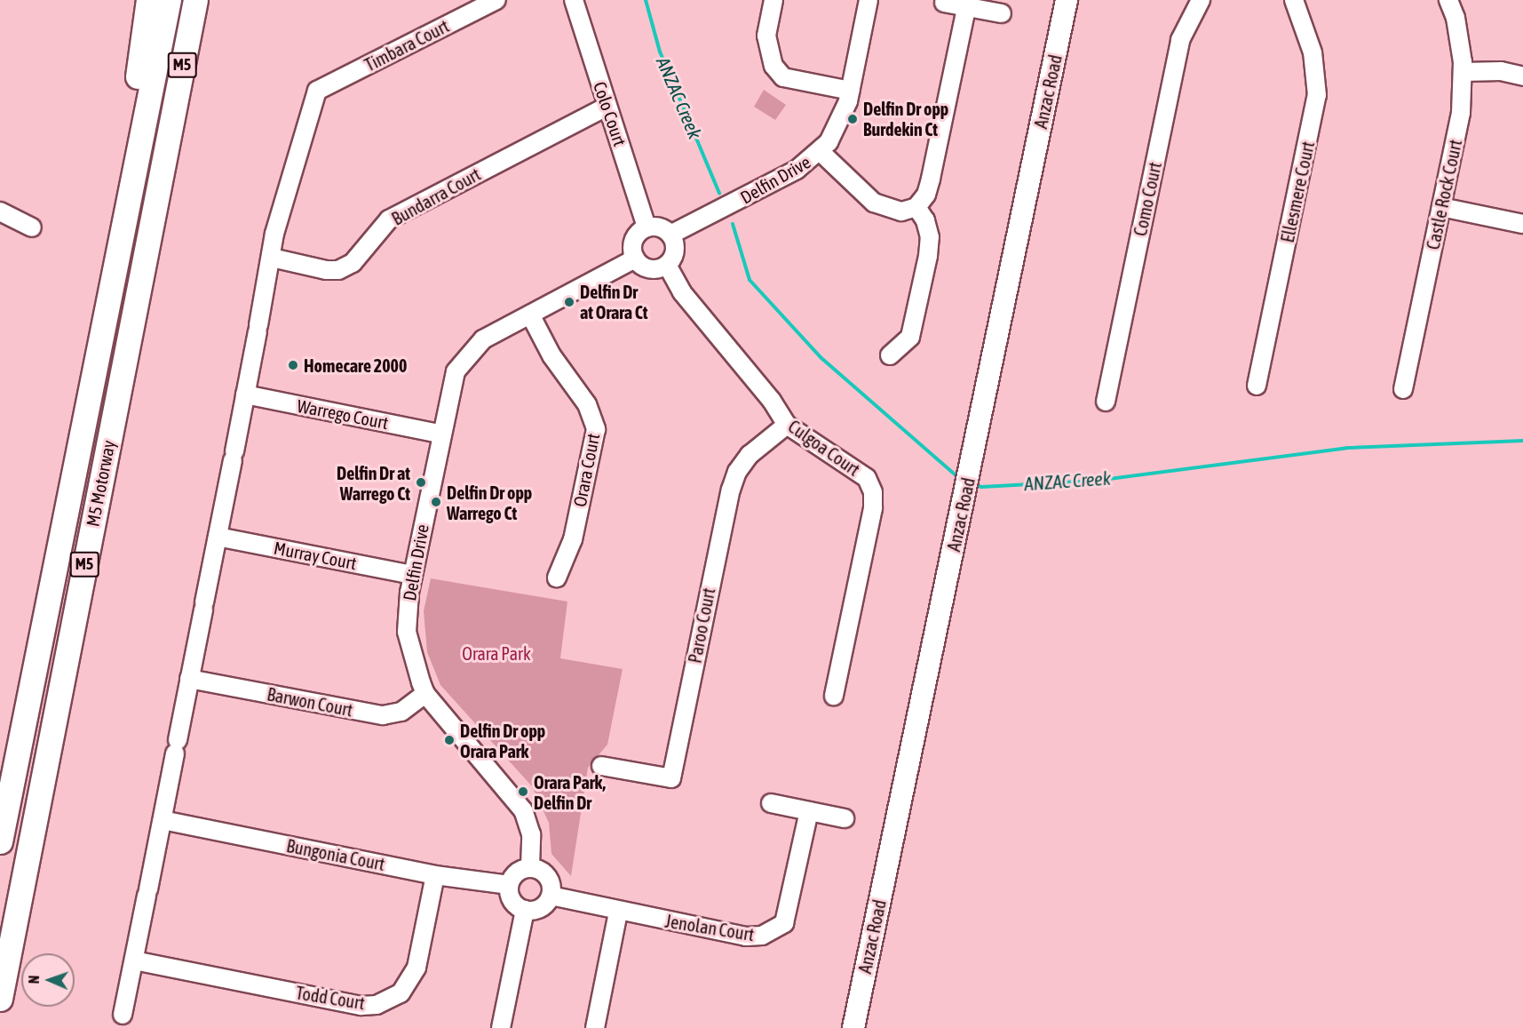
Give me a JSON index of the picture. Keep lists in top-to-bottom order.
{
  "streets": {
    "highway": ["M5", "M5 Motorway"],
    "main road": ["Anzac Road"],
    "street": [
      "Timbara Court",
      "Colo Court",
      "Delfin Drive",
      "Ellesmere Court",
      "Castle Rock Court",
      "Bundarra Court",
      "Como Court",
      "Warrego Court",
      "Culgoa Court",
      "Orara Court",
      "Murray Court",
      "Paroo Court",
      "Barwon Court",
      "Bungonia Court",
      "Jenolan Court",
      "Todd Court"
    ]
  },
  "crossings": [
    ["Timbara Court", "Bundarra Court"],
    ["Colo Court", "Delfin Drive"],
    ["Colo Court", "Bundarra Court"],
    ["Colo Court", "Culgoa Court"],
    ["Delfin Drive", "Warrego Court"],
    ["Delfin Drive", "Culgoa Court"],
    ["Delfin Drive", "Orara Court"],
    ["Delfin Drive", "Murray Court"],
    ["Delfin Drive", "Barwon Court"],
    ["Delfin Drive", "Bungonia Court"],
    ["Delfin Drive", "Jenolan Court"],
    ["Culgoa Court", "Paroo Court"],
    ["Bungonia Court", "Jenolan Court"],
    ["Bungonia Court", "Todd Court"]
  ],
  "water": ["ANZAC Creek"],
  "parks": ["Orara Park"],
  "places": [
    "Delfin Dr opp Burdekin Ct",
    "Delfin Dr at Orara Ct",
    "Homecare 2000",
    "Delfin Dr at Warrego Ct",
    "Delfin Dr opp Warrego Ct",
    "Delfin Dr opp Orara Park",
    "Orara Park, Delfin Dr"
  ],
  "north": "left"
}
